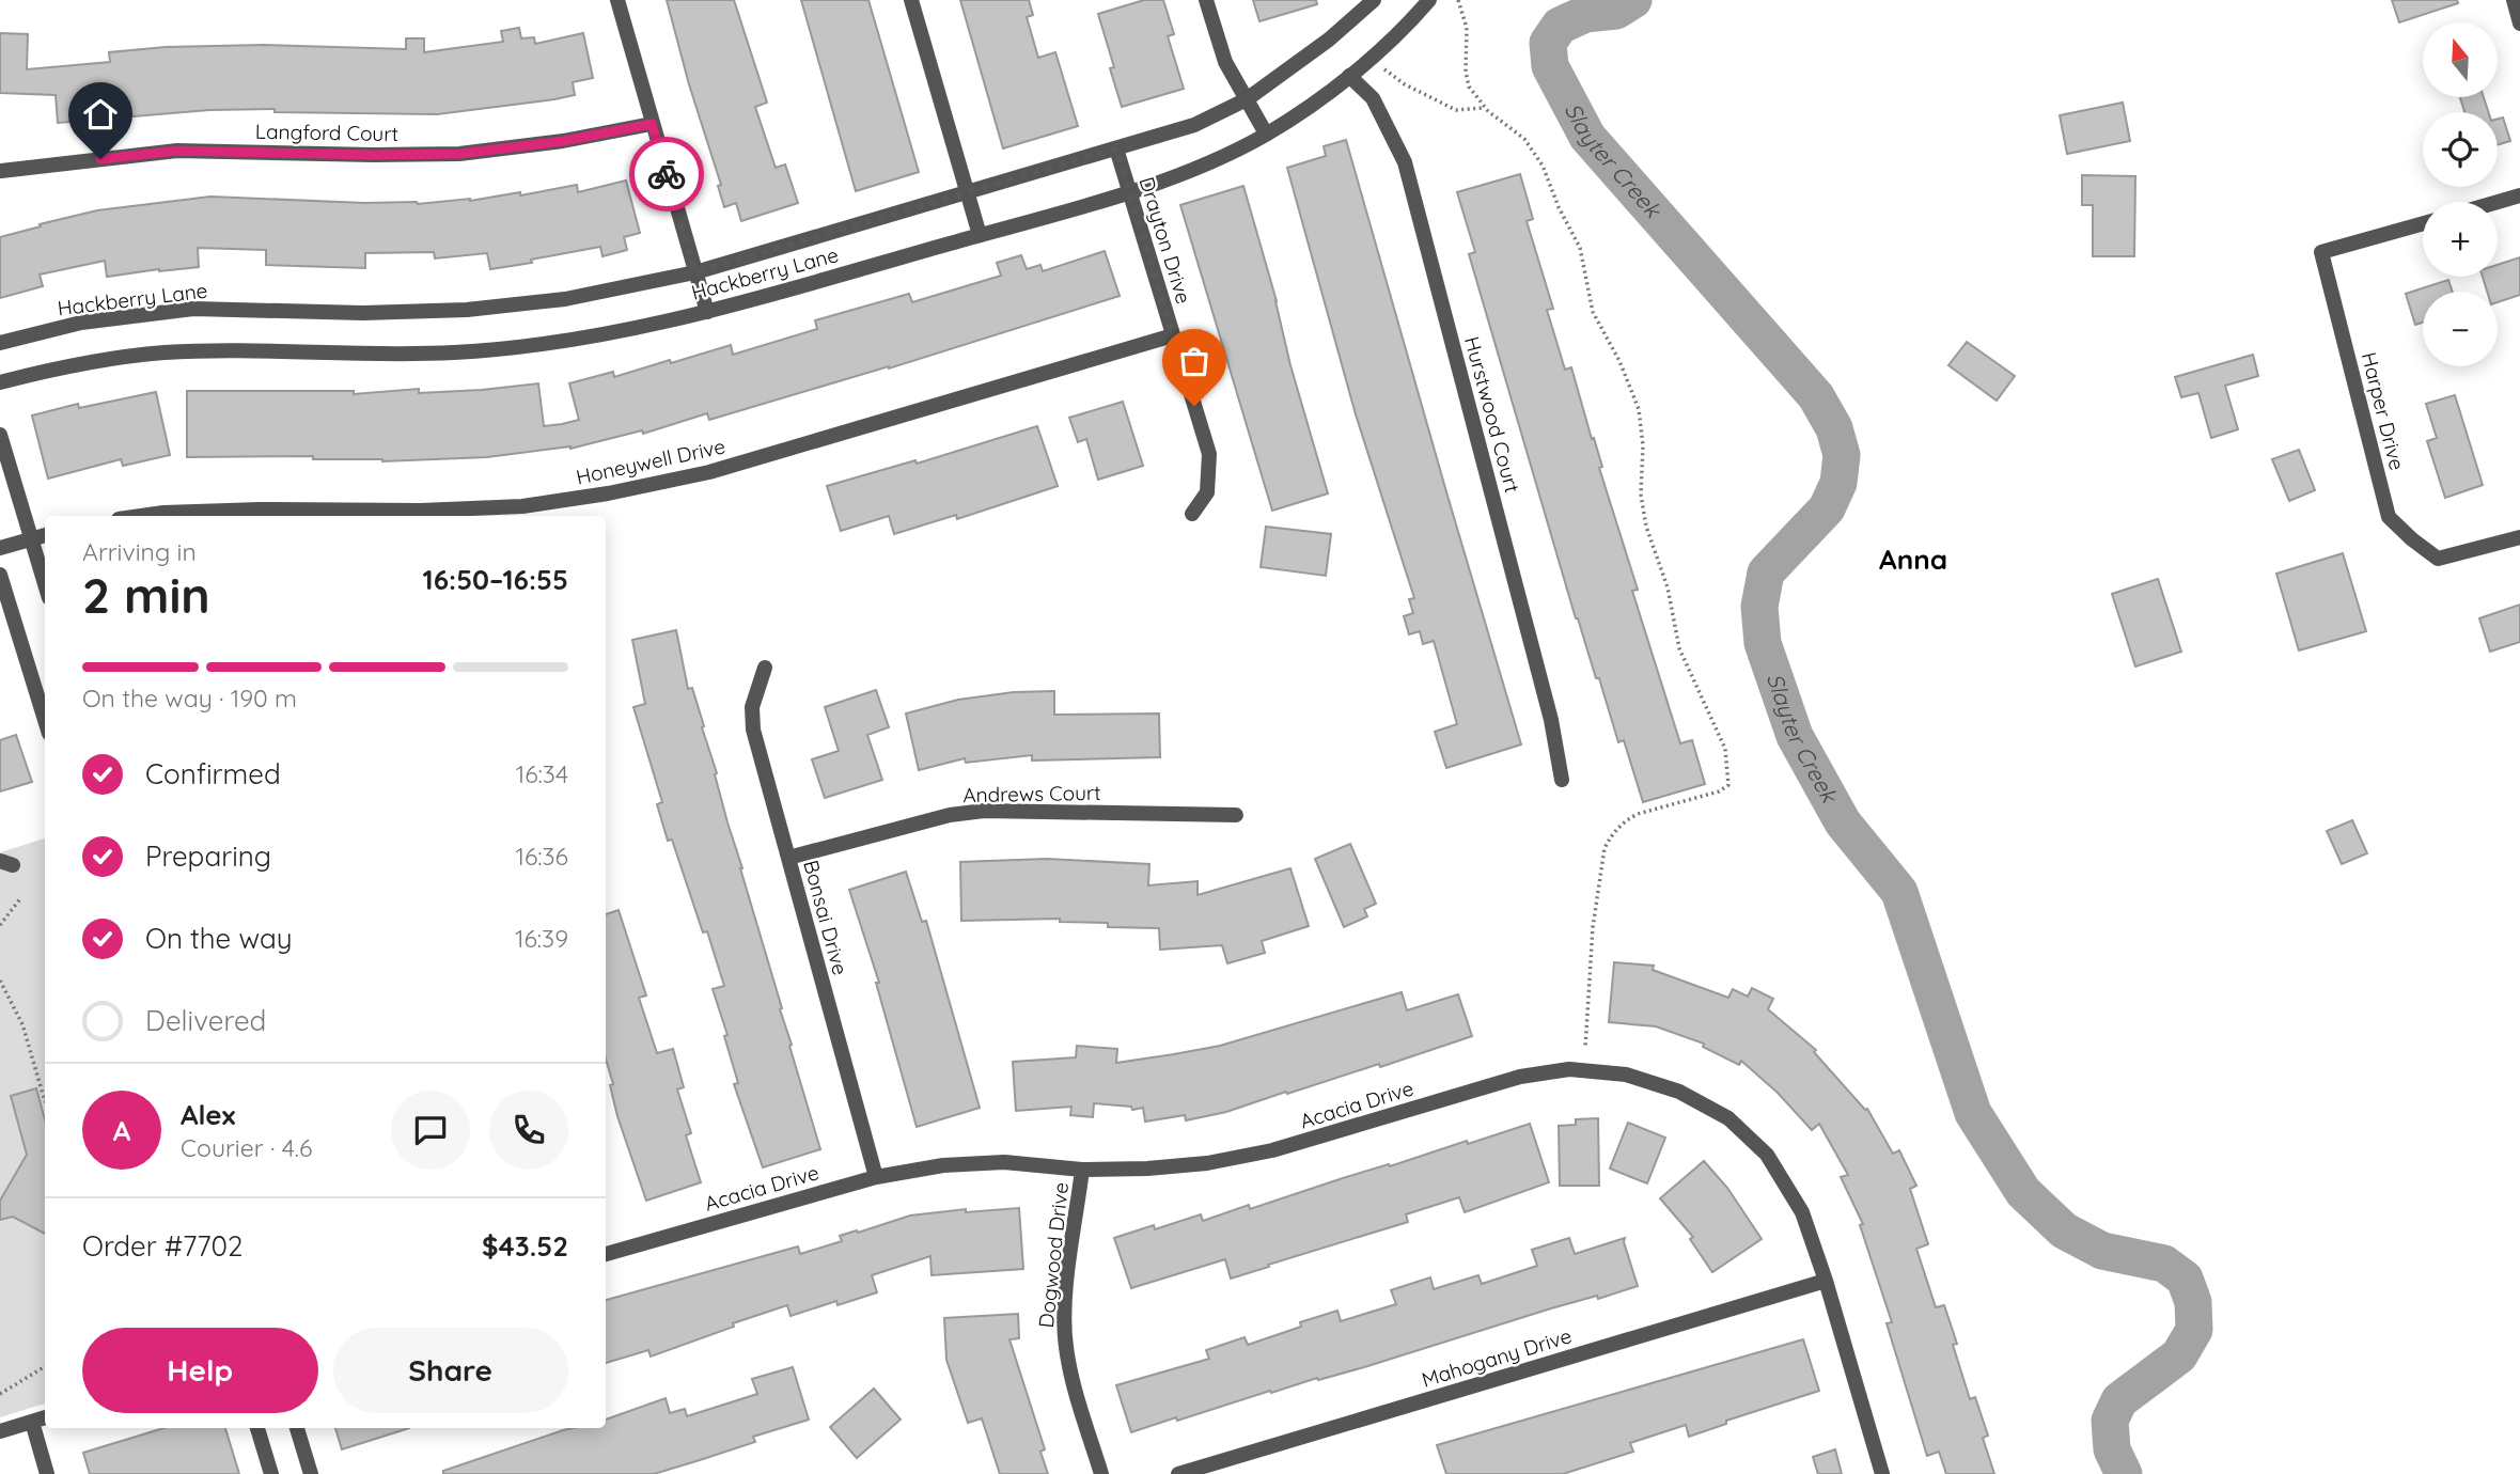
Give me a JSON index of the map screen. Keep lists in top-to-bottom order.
{
  "streets": {
    "street": [
      "Langford Court",
      "Drayton Drive",
      "Hackberry Lane",
      "Harper Drive",
      "Hurstwood Court",
      "Honeywell Drive",
      "Andrews Court",
      "Bonsai Drive",
      "Acacia Drive",
      "Dogwood Drive",
      "Mahogany Drive"
    ]
  },
  "crossings": [
    ["Drayton Drive", "Hackberry Lane"],
    ["Drayton Drive", "Honeywell Drive"],
    ["Hackberry Lane", "Hurstwood Court"],
    ["Andrews Court", "Bonsai Drive"],
    ["Bonsai Drive", "Acacia Drive"],
    ["Acacia Drive", "Dogwood Drive"],
    ["Acacia Drive", "Mahogany Drive"]
  ],
  "districts": ["Anna"],
  "water": ["Slayter Creek"],
  "north": "top",
  "page": {
    "map_buttons": ["+", "−"],
    "heading": ["2 min", "Arriving in", "16:50–16:55"],
    "panel": [
      "Alex",
      "Courier · 4.6",
      "Order #7702",
      "$43.52"
    ],
    "bar": "On the way · 190 m",
    "list": [
      ["Confirmed", "16:34"],
      ["Preparing", "16:36"],
      ["On the way", "16:39"],
      "Delivered"
    ],
    "round": "A",
    "buttons": ["Help", "Share"]
  }
}
